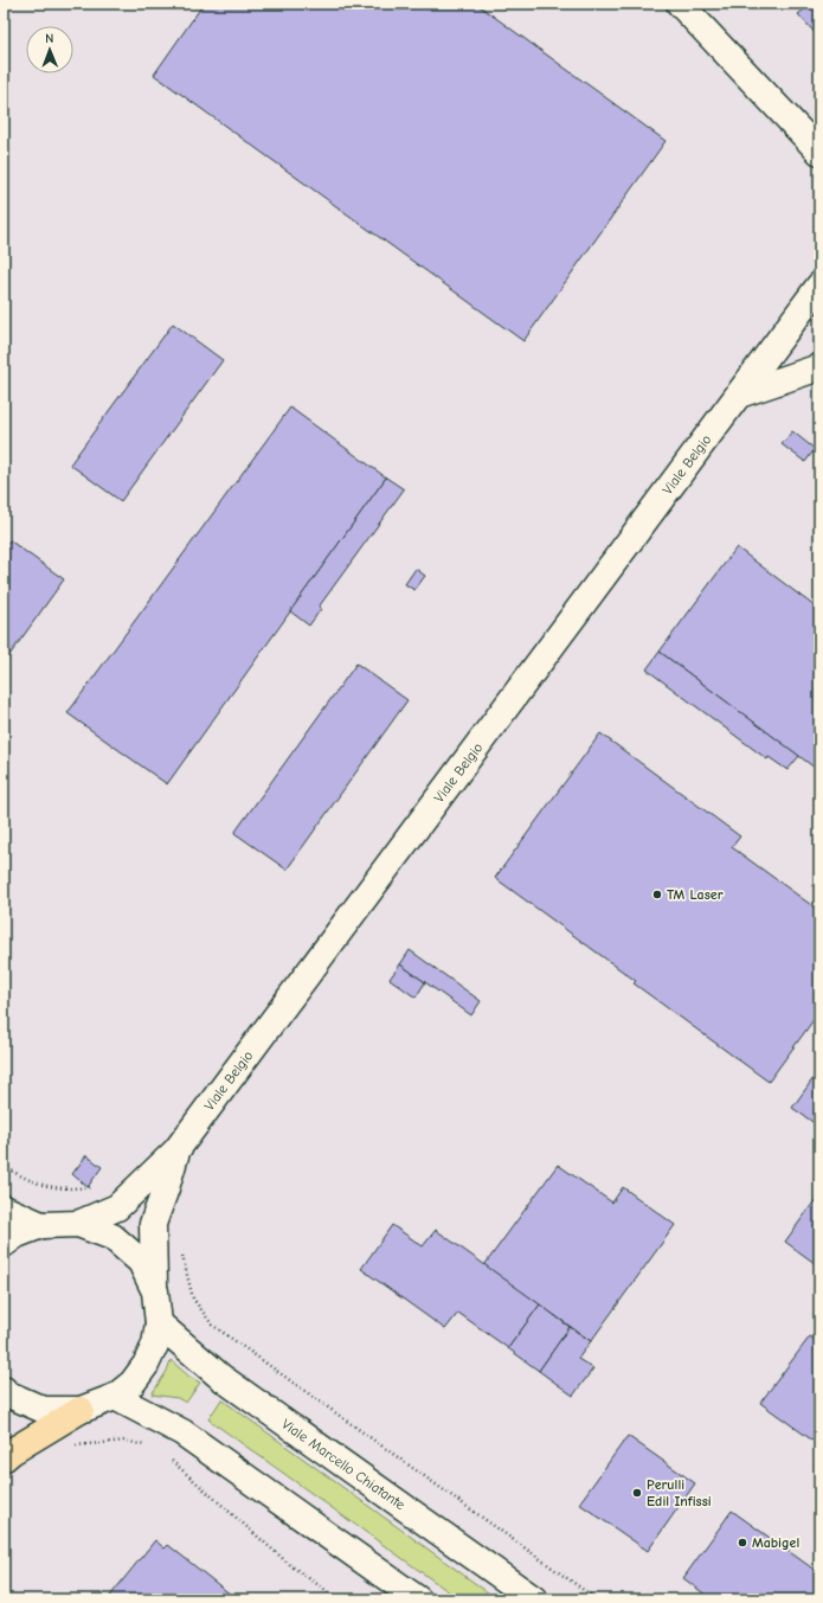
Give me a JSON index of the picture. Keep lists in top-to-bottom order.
{
  "streets": {
    "street": ["Viale Belgio", "Viale Marcello Chiatante"]
  },
  "places": ["TM Laser", "Perulli Edil Infissi", "Mabigel"],
  "north": "top"
}
